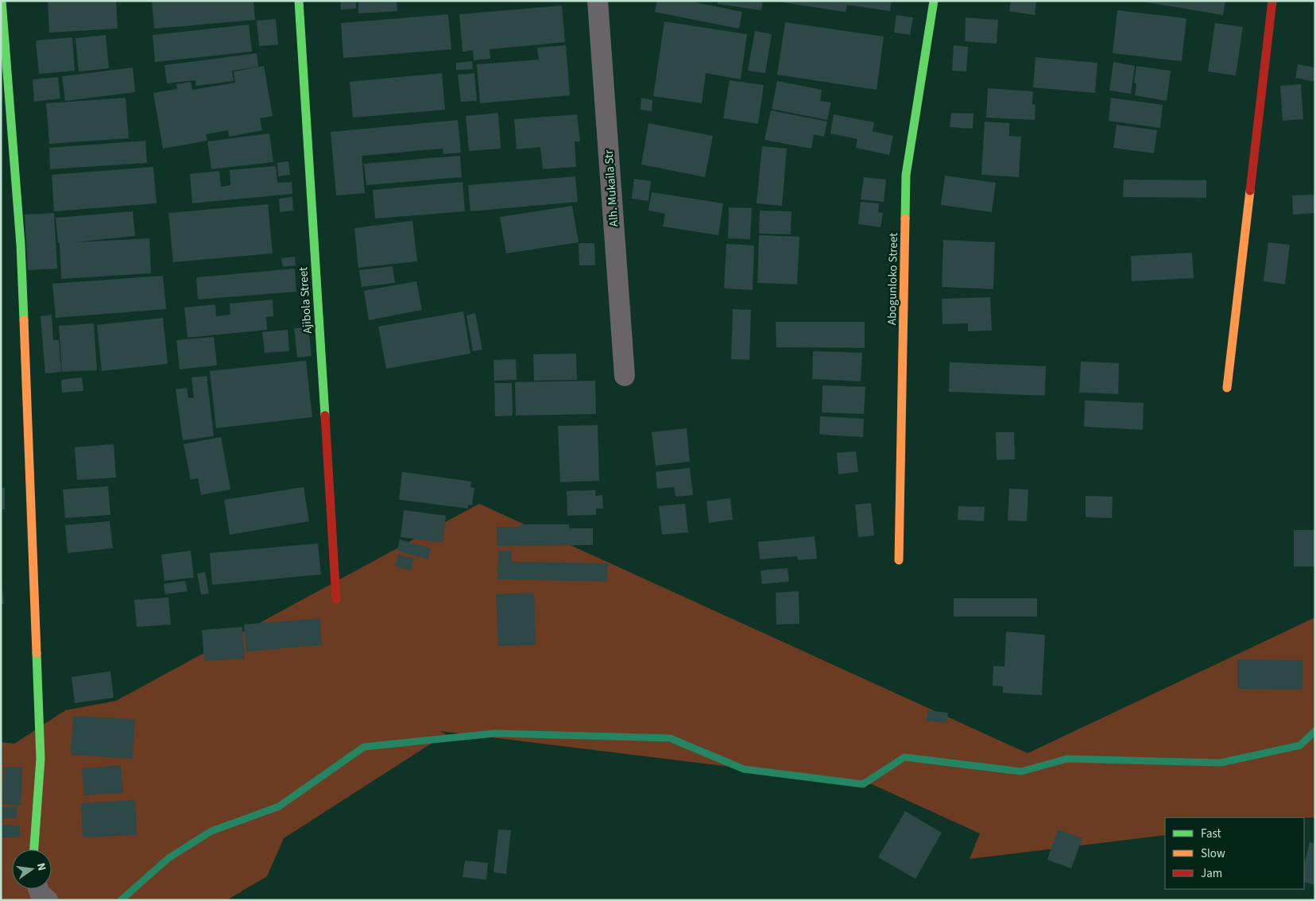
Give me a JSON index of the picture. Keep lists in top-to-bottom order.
{
  "streets": {
    "street": ["Alh. Mukaila Str", "Abogunloko Street", "Ajibola Street"]
  },
  "legend": ["Fast", "Slow", "Jam"],
  "north": "right"
}
